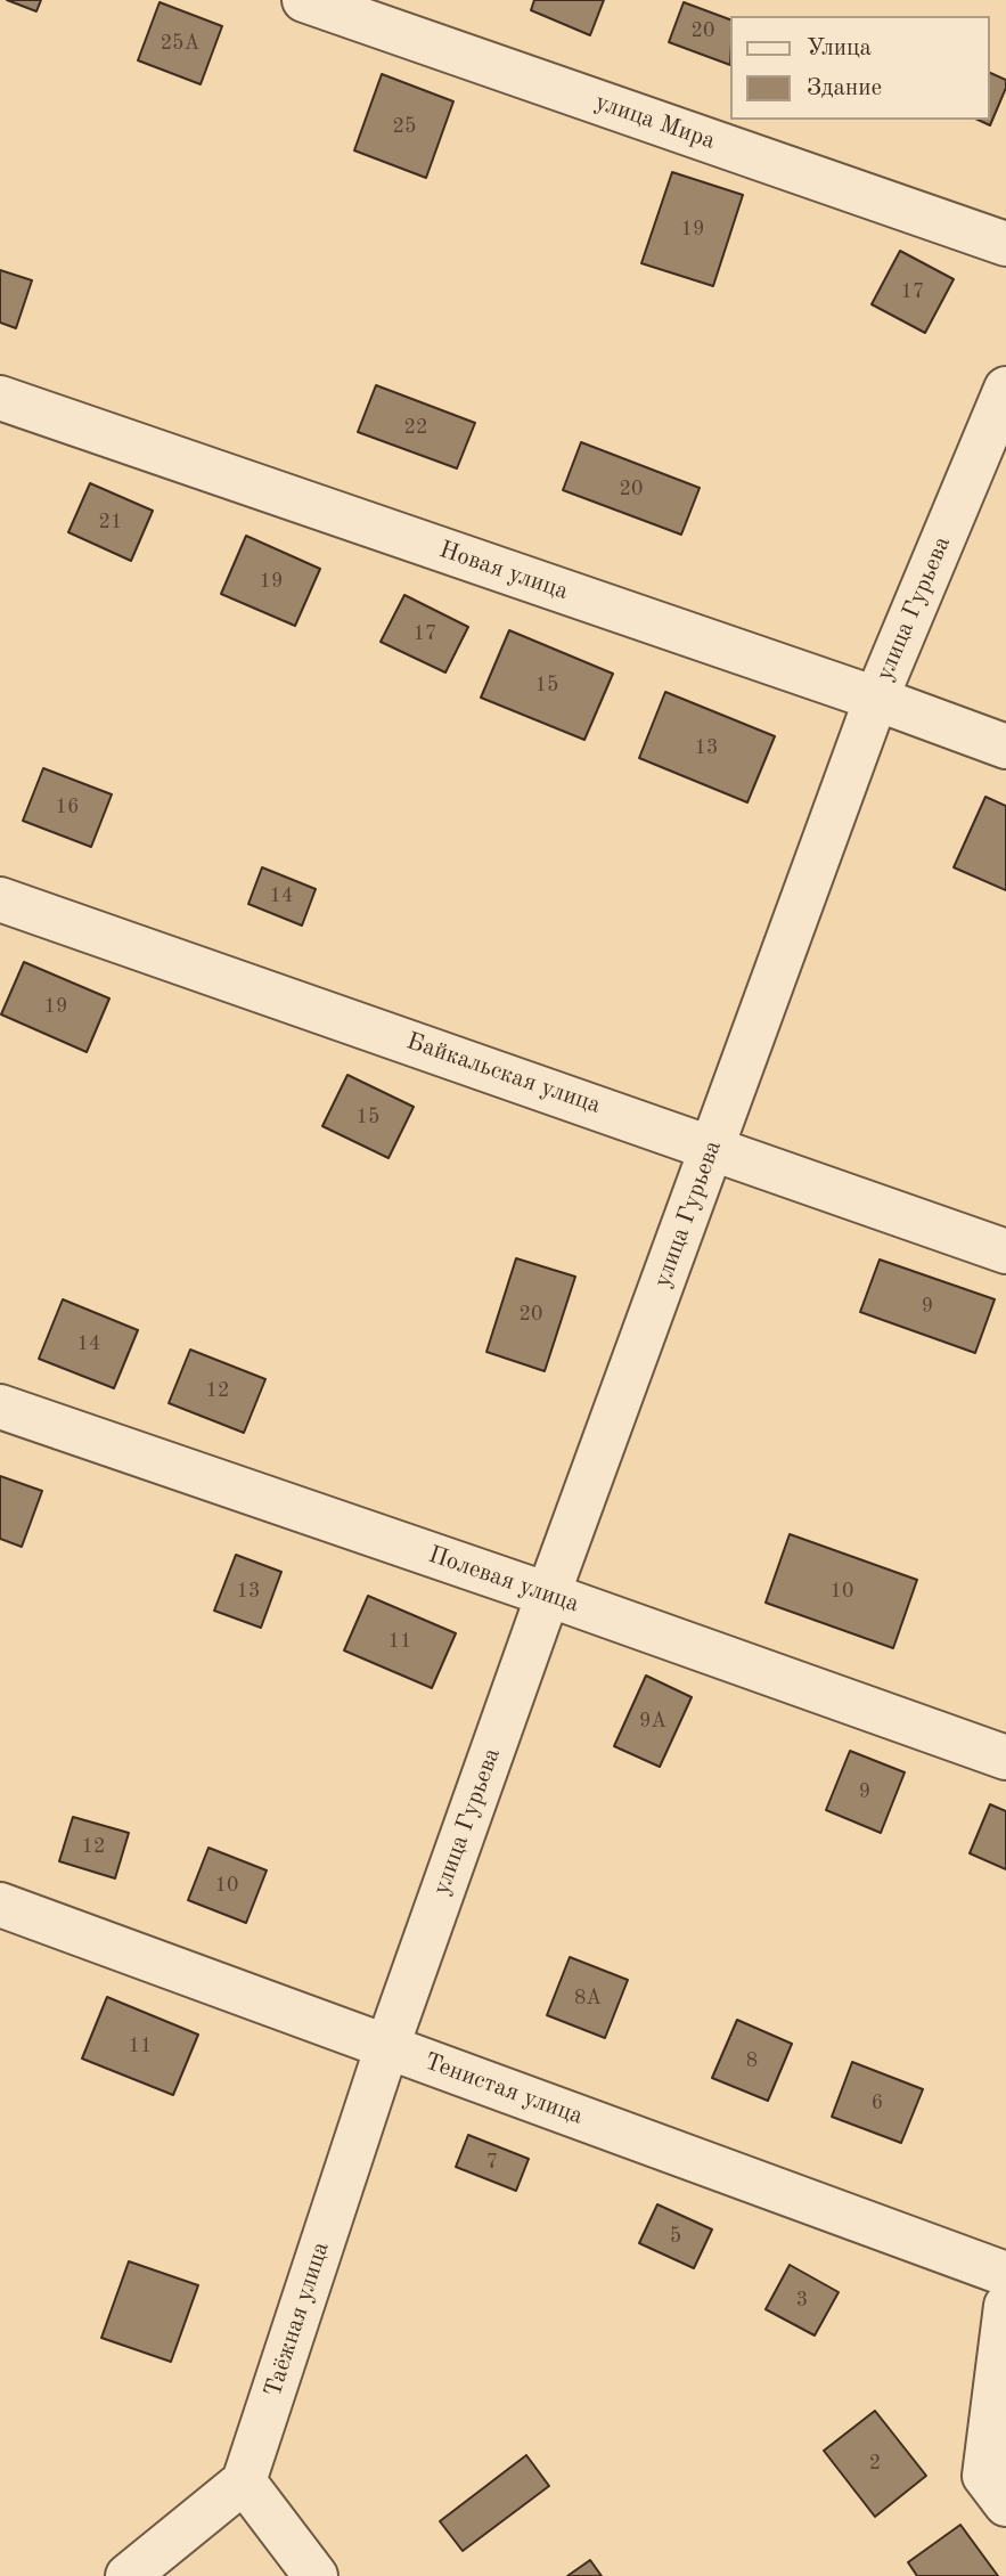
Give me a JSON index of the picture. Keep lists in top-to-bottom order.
{
  "streets": {
    "street": [
      "улица Мира",
      "Новая улица",
      "улица Гурьева",
      "Байкальская улица",
      "Полевая улица",
      "Тенистая улица",
      "Таёжная улица"
    ]
  },
  "crossings": [
    ["Новая улица", "улица Гурьева"],
    ["улица Гурьева", "Байкальская улица"],
    ["улица Гурьева", "Полевая улица"],
    ["улица Гурьева", "Тенистая улица"],
    ["улица Гурьева", "Таёжная улица"],
    ["Тенистая улица", "Таёжная улица"]
  ],
  "house_numbers": [
    "20",
    "25А",
    "25",
    "19",
    "17",
    "22",
    "20",
    "21",
    "19",
    "17",
    "15",
    "13",
    "16",
    "14",
    "19",
    "15",
    "9",
    "20",
    "14",
    "12",
    "13",
    "10",
    "11",
    "9А",
    "9",
    "12",
    "10",
    "8А",
    "11",
    "8",
    "6",
    "7",
    "5",
    "3",
    "2"
  ],
  "legend": ["Улица", "Здание"]
}
